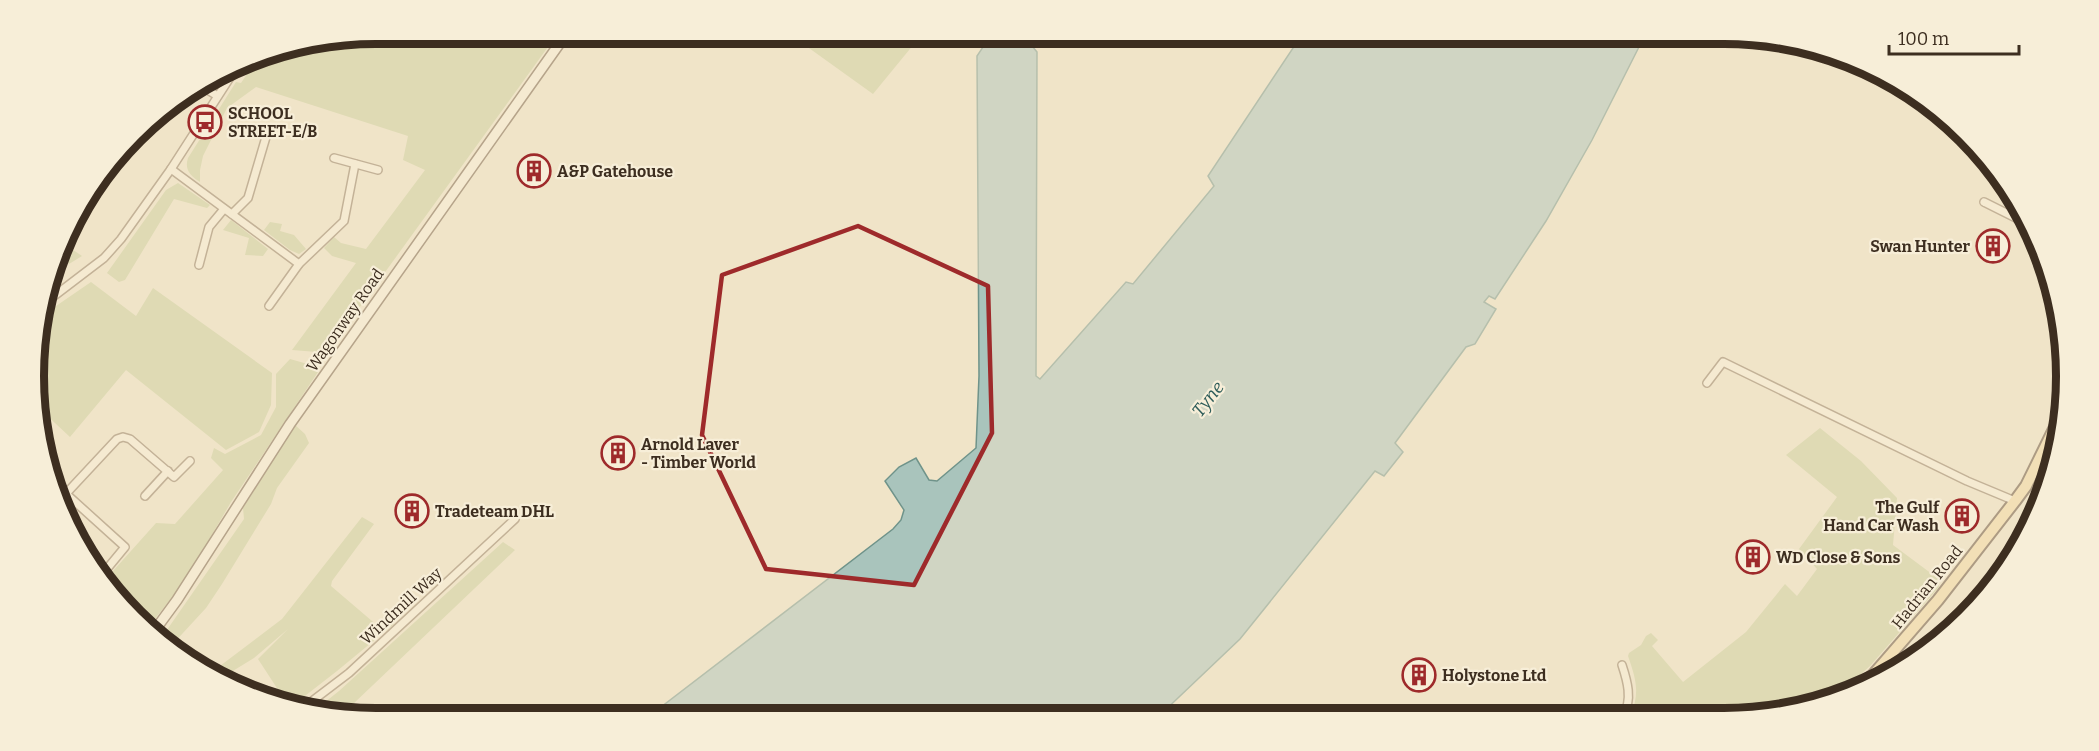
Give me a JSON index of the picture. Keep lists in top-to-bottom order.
{
  "streets": {
    "main road": ["Wagonway Road", "Hadrian Road"],
    "street": ["Windmill Way"]
  },
  "water": ["Tyne"],
  "places": {
    "bus stop": ["SCHOOL STREET-E/B"],
    "building": [
      "A&P Gatehouse",
      "Swan Hunter",
      "Arnold Laver - Timber World",
      "Tradeteam DHL",
      "The Gulf Hand Car Wash",
      "WD Close & Sons",
      "Holystone Ltd"
    ]
  },
  "scale_bar": "100 m"
}
